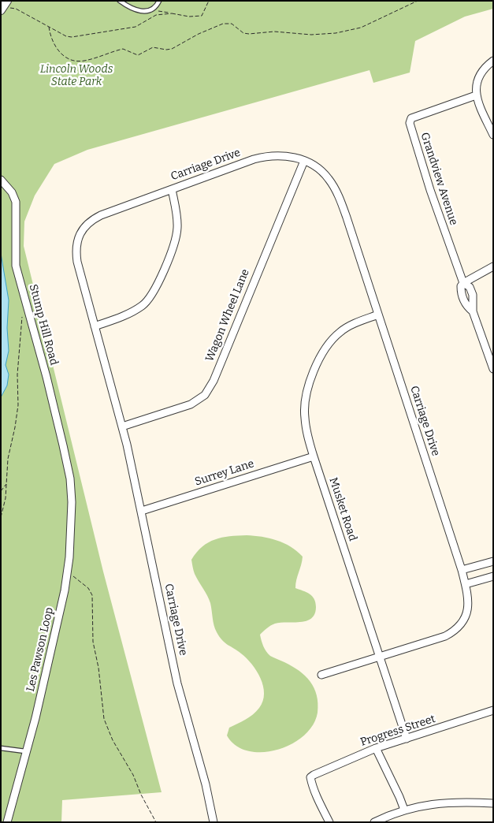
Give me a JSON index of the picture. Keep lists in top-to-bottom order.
{
  "streets": {
    "street": [
      "Carriage Drive",
      "Grandview Avenue",
      "Wagon Wheel Lane",
      "Stump Hill Road",
      "Surrey Lane",
      "Musket Road",
      "Les Pawson Loop",
      "Progress Street"
    ]
  },
  "crossings": [
    ["Carriage Drive", "Wagon Wheel Lane"],
    ["Carriage Drive", "Surrey Lane"],
    ["Carriage Drive", "Musket Road"],
    ["Stump Hill Road", "Les Pawson Loop"],
    ["Surrey Lane", "Musket Road"],
    ["Musket Road", "Progress Street"]
  ],
  "parks": ["Lincoln Woods State Park"]
}
